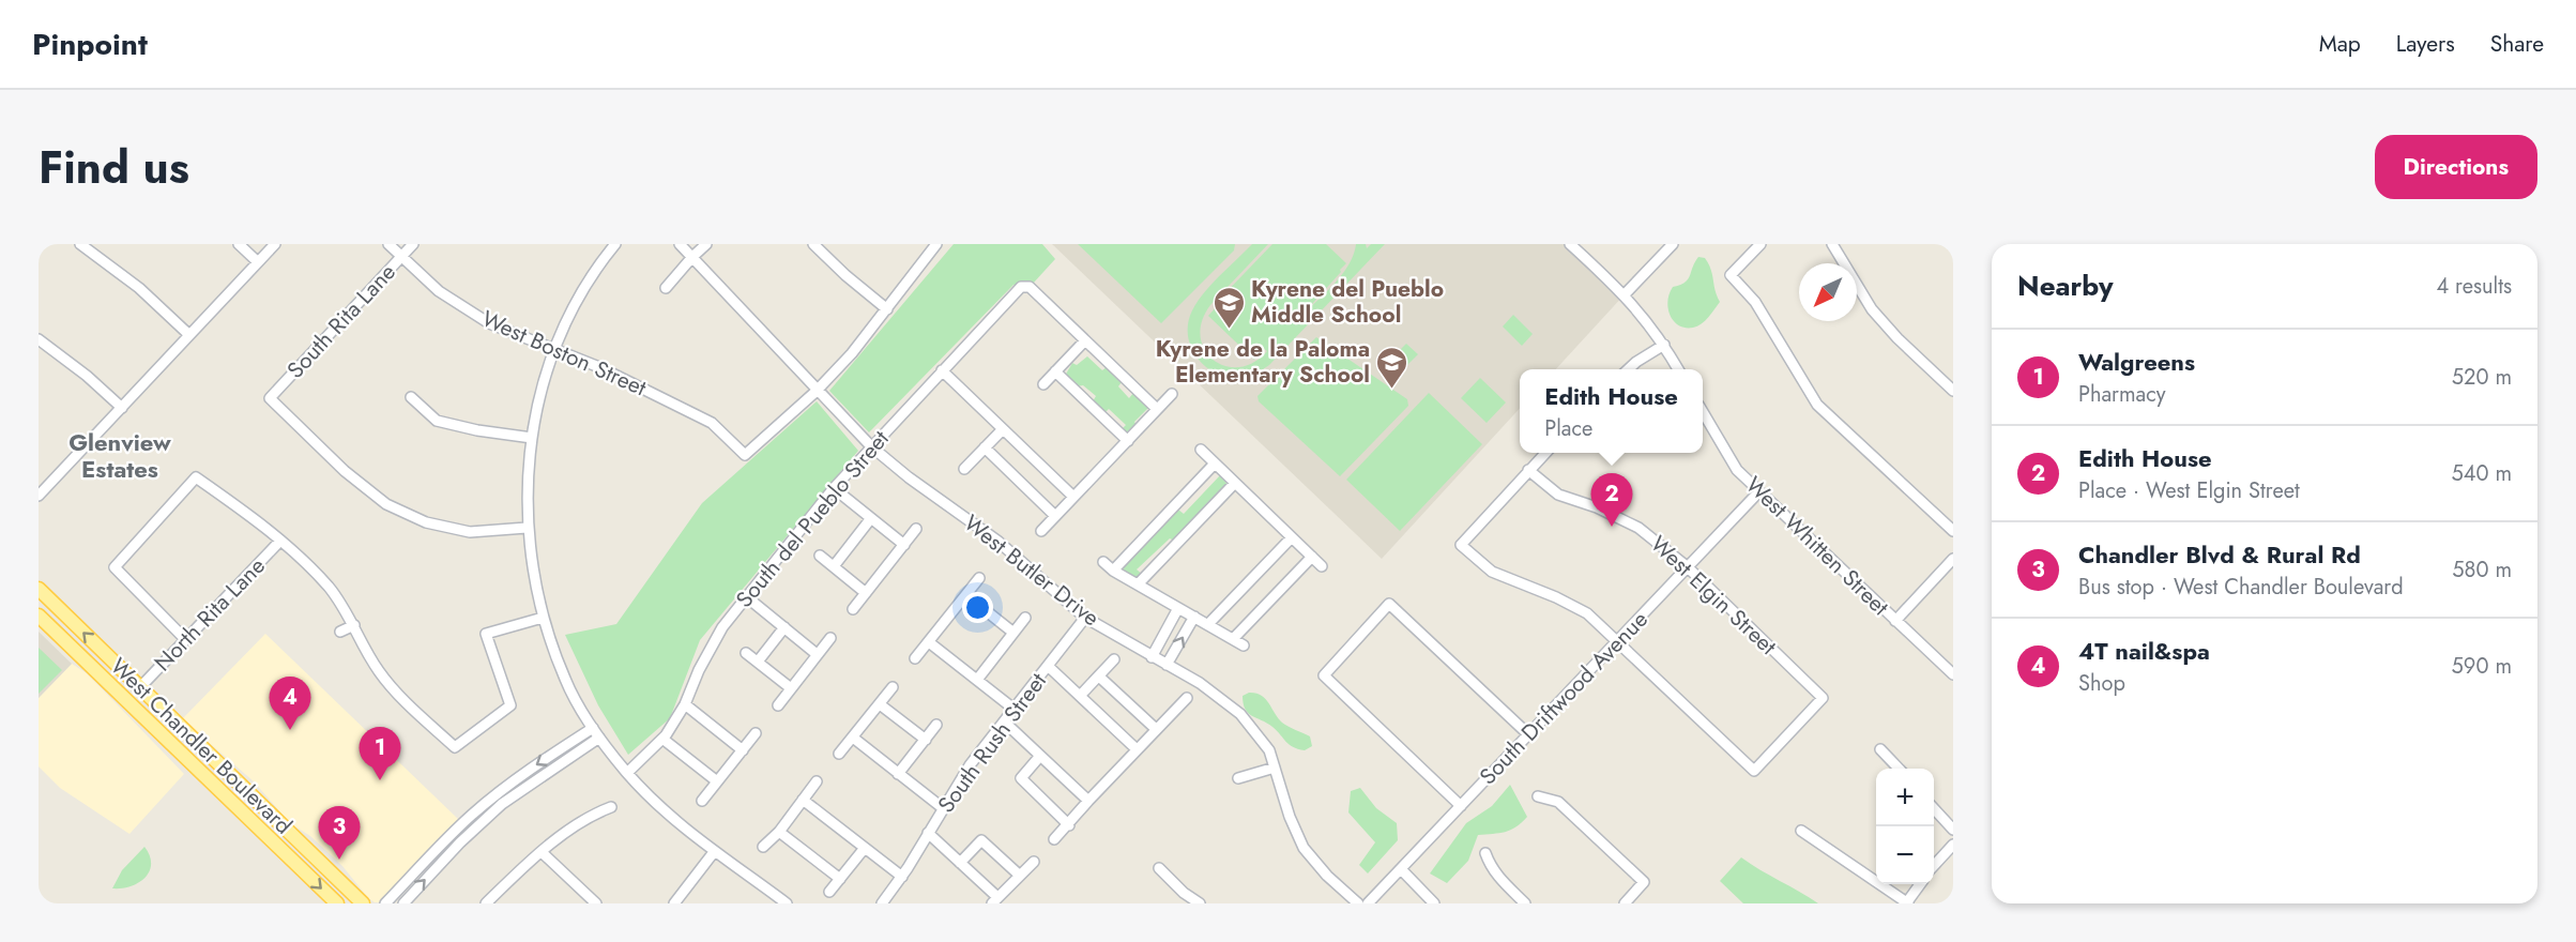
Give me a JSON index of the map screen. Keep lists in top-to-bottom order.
{
  "streets": {
    "main road": ["West Chandler Boulevard"],
    "street": [
      "South Rita Lane",
      "West Boston Street",
      "South del Pueblo Street",
      "West Whitten Street",
      "West Butler Drive",
      "West Elgin Street",
      "North Rita Lane",
      "South Driftwood Avenue",
      "South Rush Street"
    ]
  },
  "crossings": [
    ["South Rita Lane", "West Boston Street"],
    ["West Boston Street", "West Butler Drive"],
    ["South del Pueblo Street", "West Butler Drive"],
    ["West Whitten Street", "South Driftwood Avenue"],
    ["West Butler Drive", "South Rush Street"],
    ["West Elgin Street", "South Driftwood Avenue"],
    ["North Rita Lane", "West Chandler Boulevard"]
  ],
  "districts": ["Glenview Estates"],
  "places": {
    "school or university": ["Kyrene del Pueblo Middle School", "Kyrene de la Paloma Elementary School"]
  },
  "north": "bottom left",
  "page": {
    "header": "Pinpoint",
    "nav": ["Map", "Layers", "Share"],
    "title": "Find us",
    "buttons": "Directions",
    "heading": ["Nearby", "4 results"],
    "list": [
      {
        "mark": "1",
        "name": "Walgreens",
        "note": "Pharmacy",
        "value": "520 m"
      },
      {
        "mark": "2",
        "name": "Edith House",
        "note": "Place · West Elgin Street",
        "value": "540 m"
      },
      {
        "mark": "3",
        "name": "Chandler Blvd & Rural Rd",
        "note": "Bus stop · West Chandler Boulevard",
        "value": "580 m"
      },
      {
        "mark": "4",
        "name": "4T nail&spa",
        "note": "Shop",
        "value": "590 m"
      }
    ],
    "popup": ["Edith House", "Place"],
    "pins": [
      "2",
      "4",
      "1",
      "3"
    ],
    "map_buttons": ["+", "−"]
  }
}
